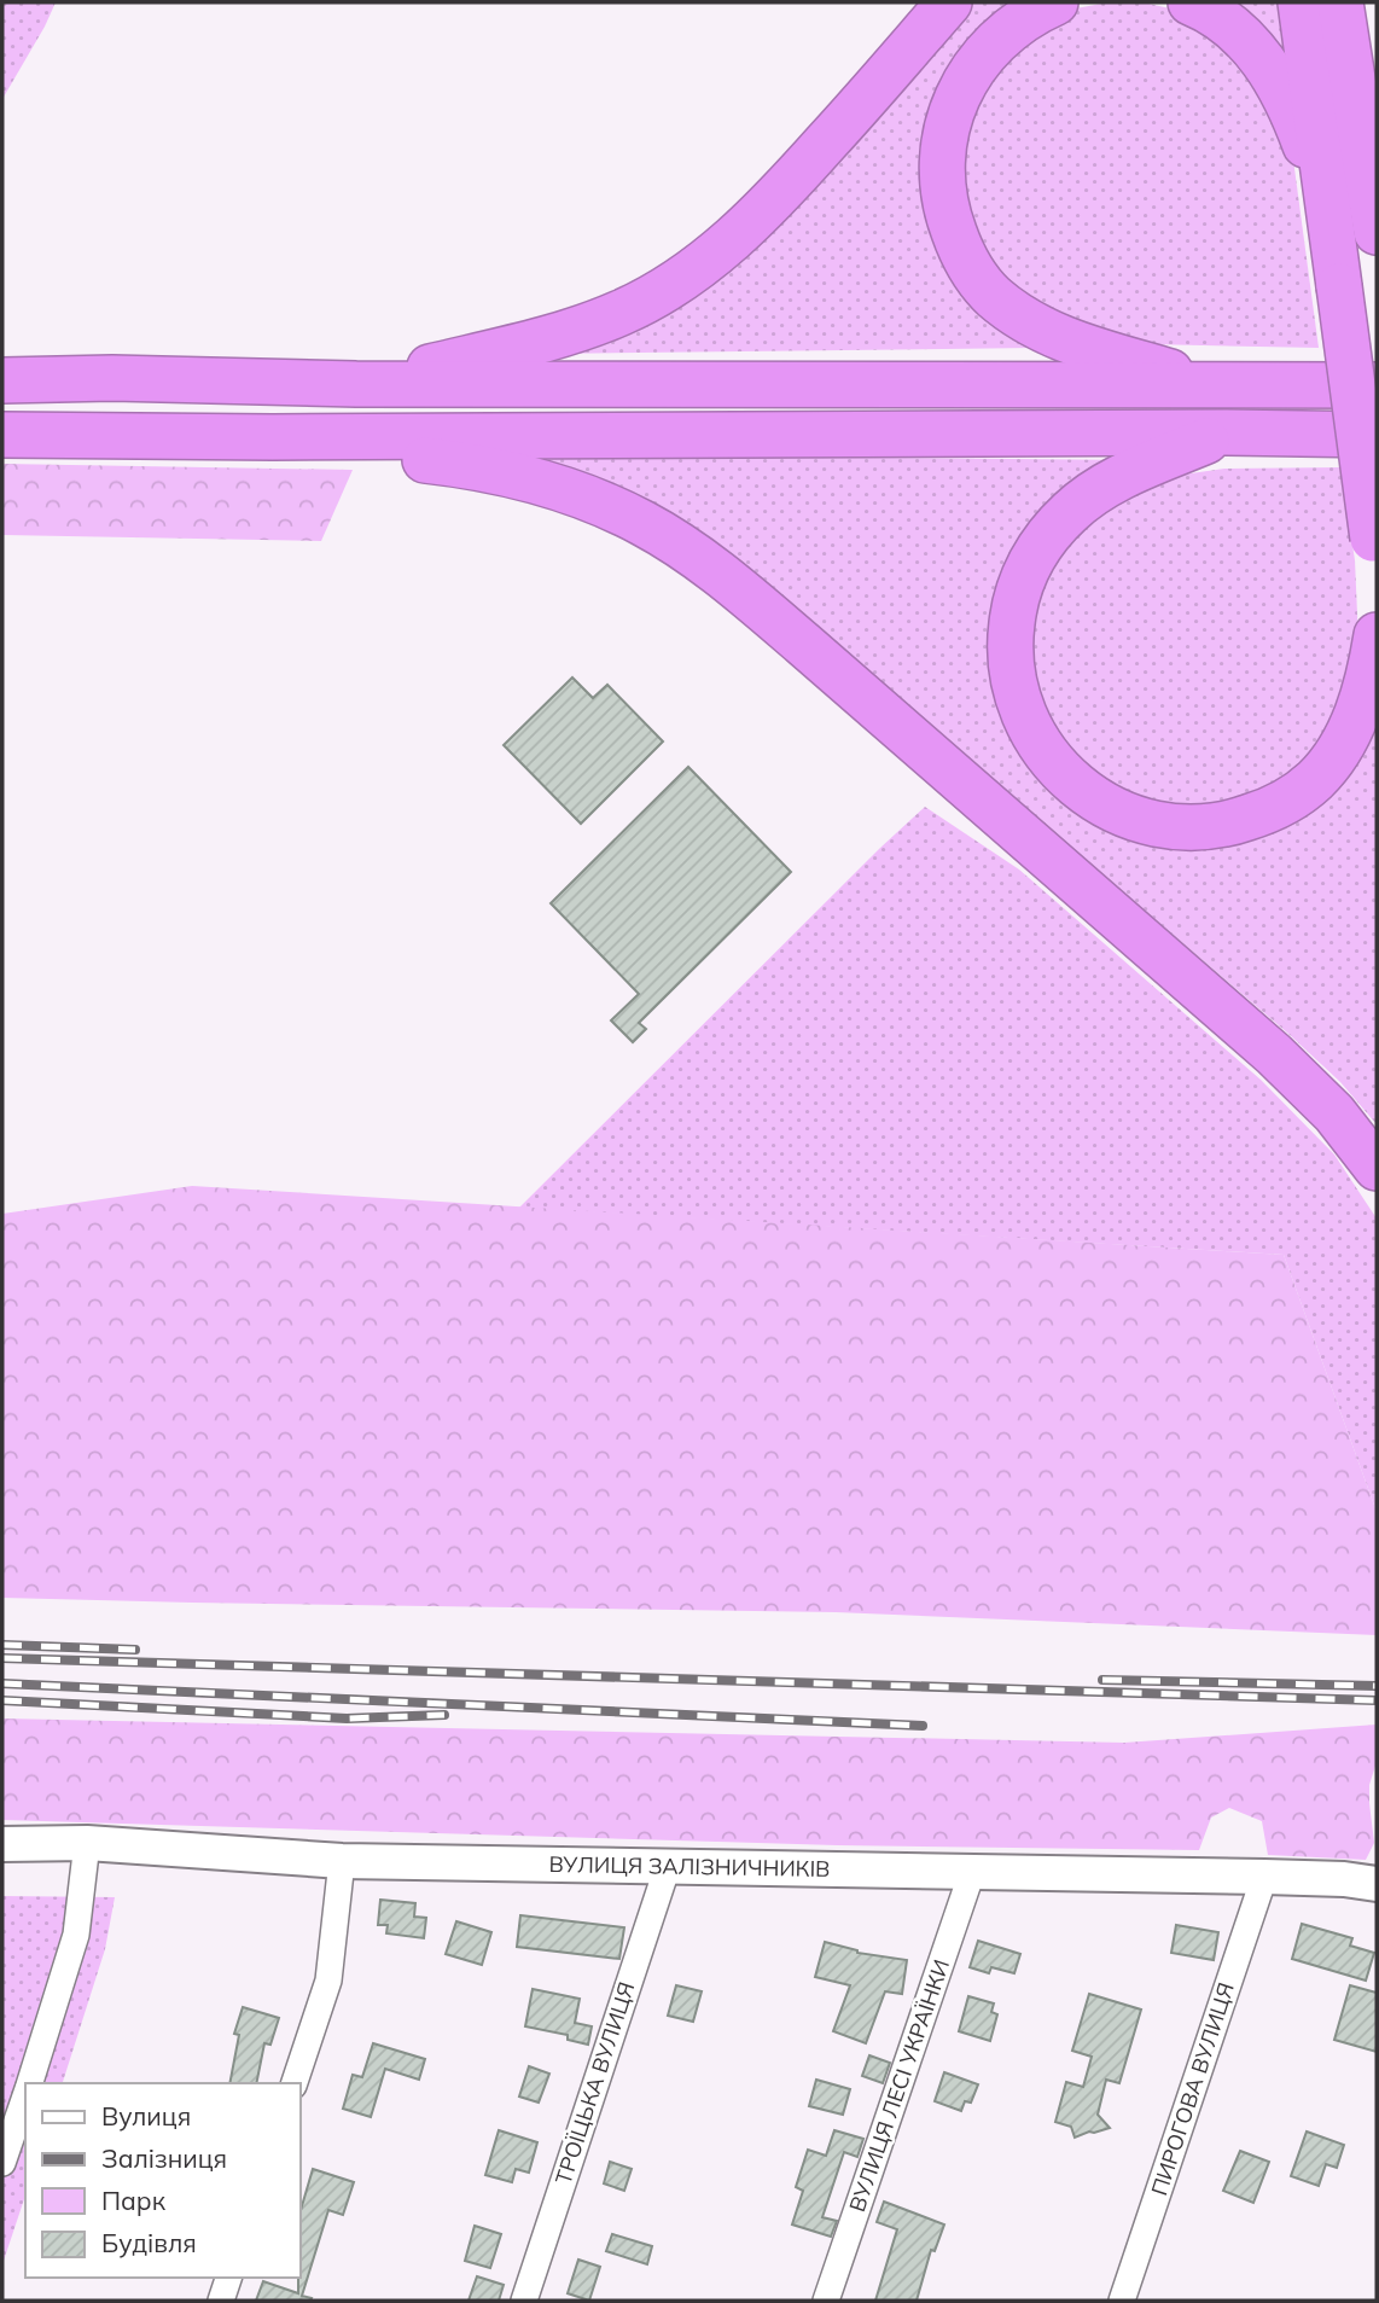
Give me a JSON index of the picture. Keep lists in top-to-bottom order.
{
  "streets": {
    "street": [
      "ВУЛИЦЯ ЗАЛІЗНИЧНИКІВ",
      "ТРОЇЦЬКА ВУЛИЦЯ",
      "ВУЛИЦЯ ЛЕСІ УКРАЇНКИ",
      "ПИРОГОВА ВУЛИЦЯ"
    ]
  },
  "crossings": [
    ["ВУЛИЦЯ ЗАЛІЗНИЧНИКІВ", "ТРОЇЦЬКА ВУЛИЦЯ"],
    ["ВУЛИЦЯ ЗАЛІЗНИЧНИКІВ", "ВУЛИЦЯ ЛЕСІ УКРАЇНКИ"],
    ["ВУЛИЦЯ ЗАЛІЗНИЧНИКІВ", "ПИРОГОВА ВУЛИЦЯ"]
  ],
  "legend": [
    "Вулиця",
    "Залізниця",
    "Парк",
    "Будівля"
  ]
}
